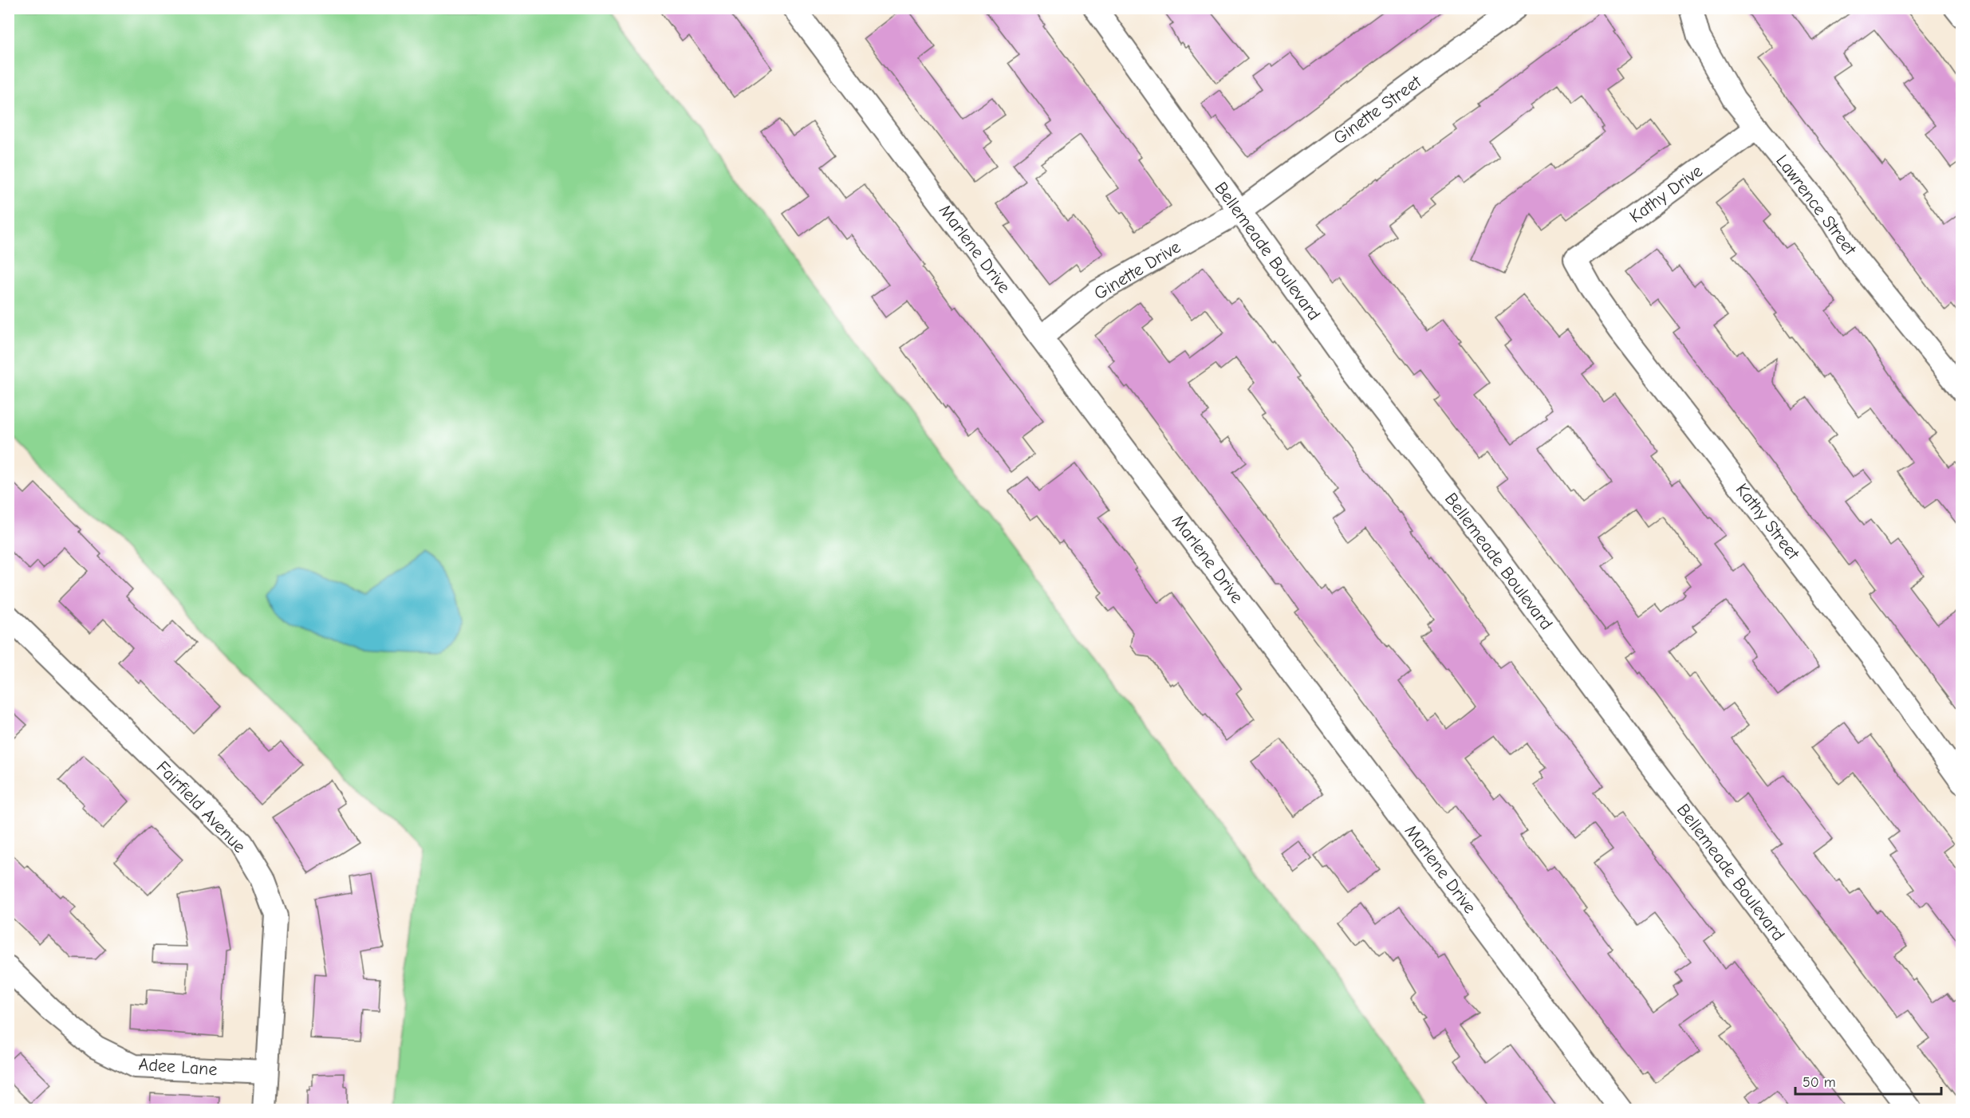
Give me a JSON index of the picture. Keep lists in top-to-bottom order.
{
  "streets": {
    "street": [
      "Ginette Street",
      "Kathy Drive",
      "Lawrence Street",
      "Marlene Drive",
      "Bellemeade Boulevard",
      "Ginette Drive",
      "Kathy Street",
      "Fairfield Avenue",
      "Adee Lane"
    ]
  },
  "crossings": [
    ["Ginette Street", "Bellemeade Boulevard"],
    ["Ginette Street", "Ginette Drive"],
    ["Kathy Drive", "Lawrence Street"],
    ["Kathy Drive", "Kathy Street"],
    ["Marlene Drive", "Ginette Drive"],
    ["Bellemeade Boulevard", "Ginette Drive"],
    ["Fairfield Avenue", "Adee Lane"]
  ],
  "scale_bar": "50 m"
}
